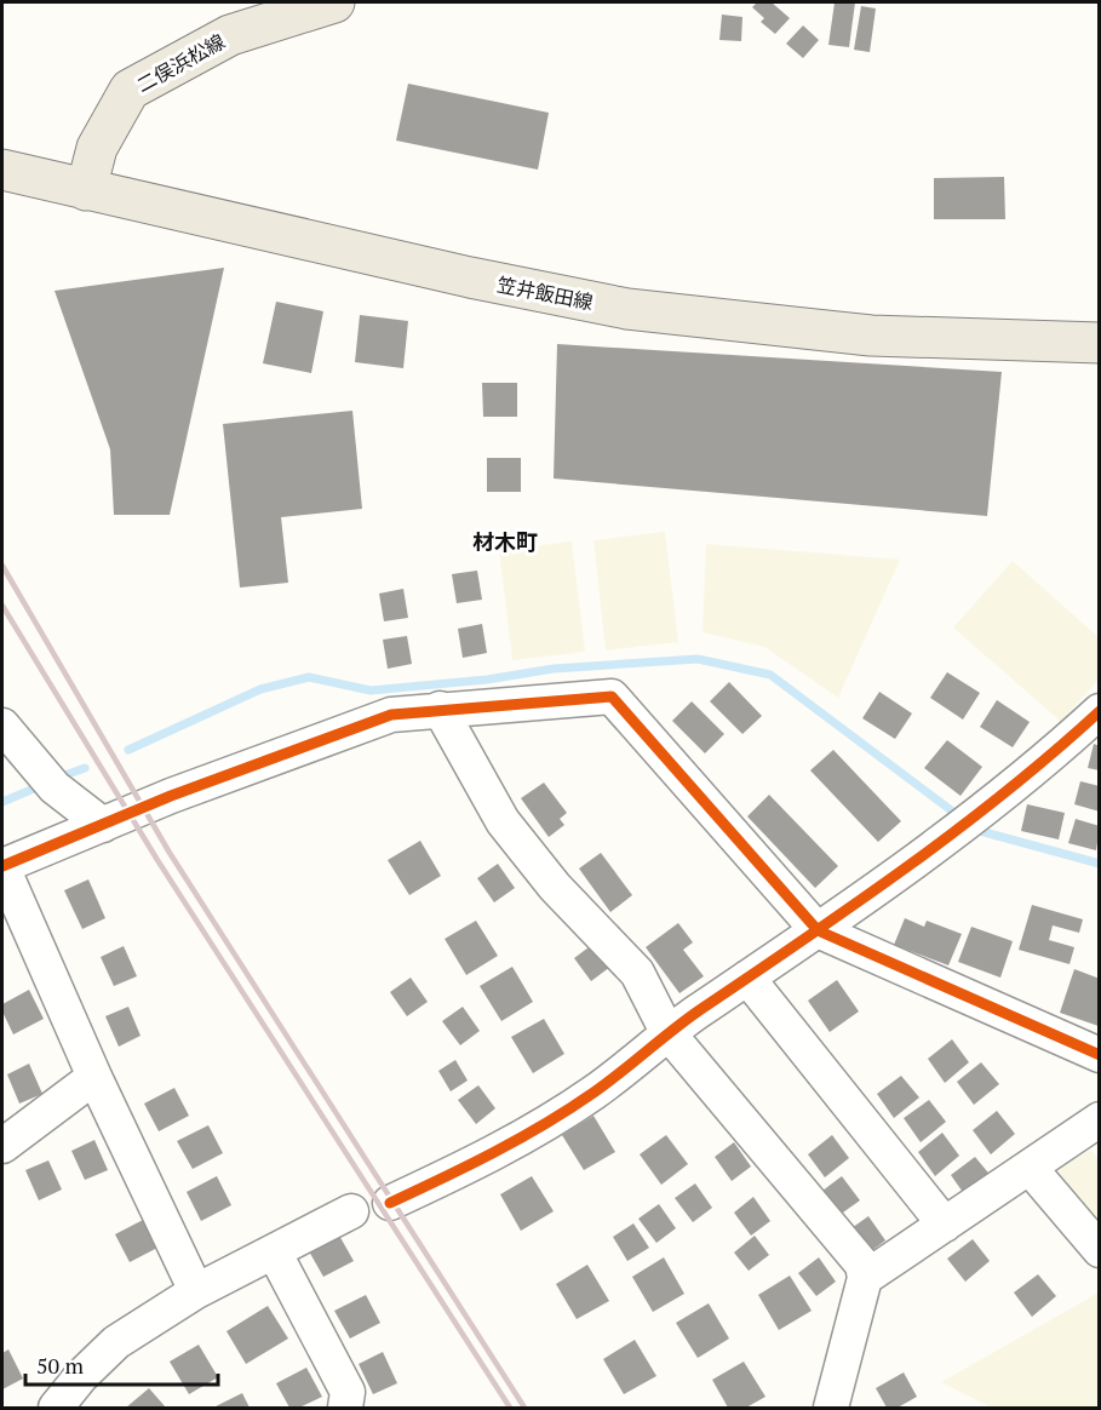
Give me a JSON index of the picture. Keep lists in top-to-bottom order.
{
  "streets": {
    "main road": ["二俣浜松線", "笠井飯田線"]
  },
  "crossings": [
    ["二俣浜松線", "笠井飯田線"]
  ],
  "districts": ["材木町"],
  "scale_bar": "50 m"
}
